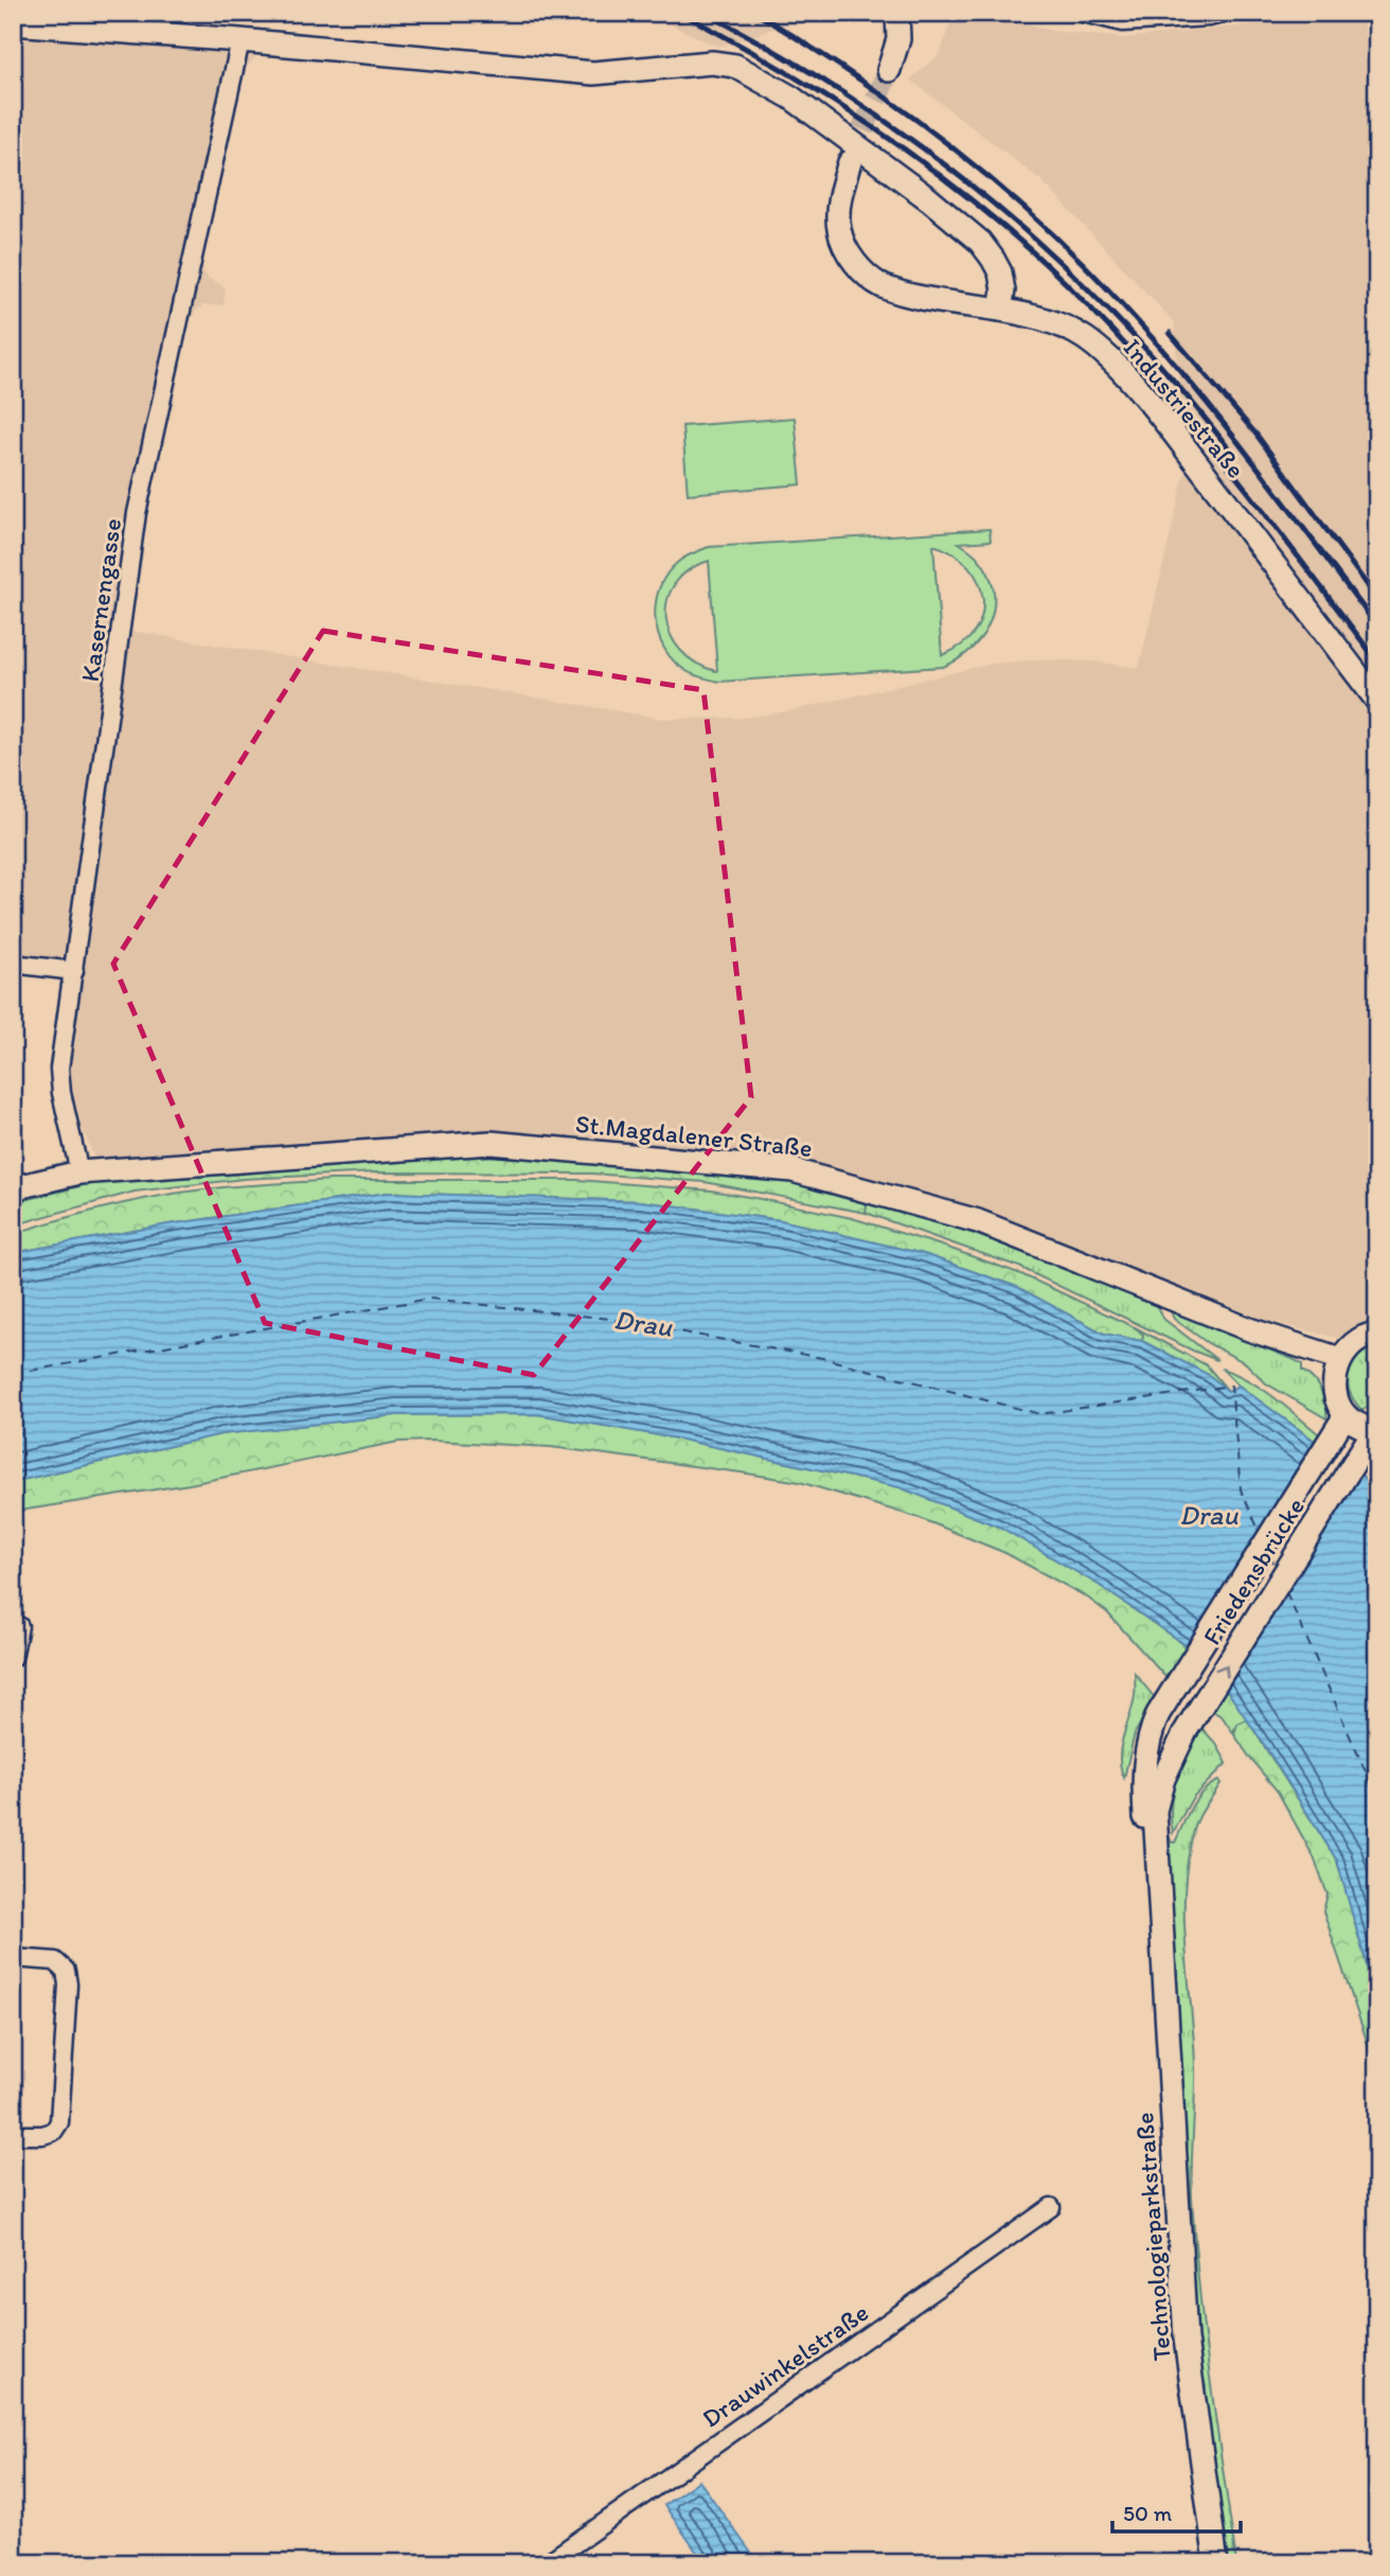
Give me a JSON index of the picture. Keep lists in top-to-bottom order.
{
  "streets": {
    "street": [
      "Industriestraße",
      "Kasernengasse",
      "St.Magdalener Straße",
      "Friedensbrücke",
      "Technologieparkstraße",
      "Drauwinkelstraße"
    ]
  },
  "crossings": [
    ["Kasernengasse", "St.Magdalener Straße"],
    ["Friedensbrücke", "Technologieparkstraße"]
  ],
  "water": ["Drau"],
  "scale_bar": "50 m"
}
